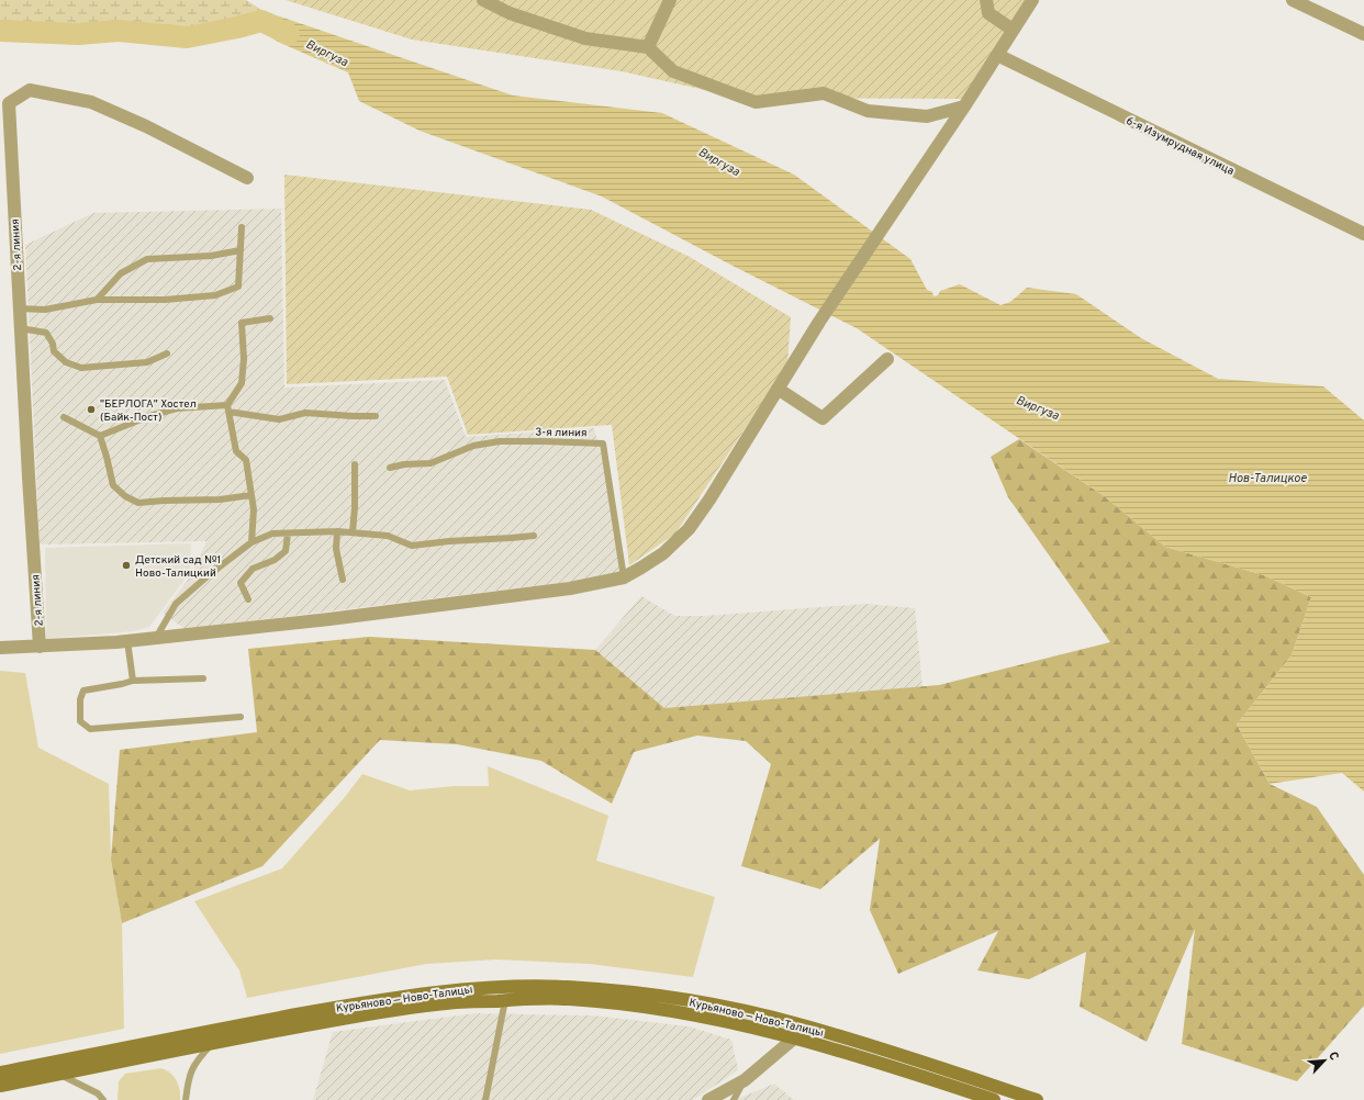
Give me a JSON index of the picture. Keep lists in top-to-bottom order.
{
  "streets": {
    "main road": ["Курьяново — Ново-Талицы"],
    "street": ["6-я Изумрудная улица", "2-я линия"],
    "lane": ["3-я линия"]
  },
  "water": ["Виргуза", "Нов-Талицкое"],
  "places": ["\"БЕРЛОГА\" Хостел (Байк-Пост)", "Детский сад №1 Ново-Талицкий"],
  "north": "top right"
}
